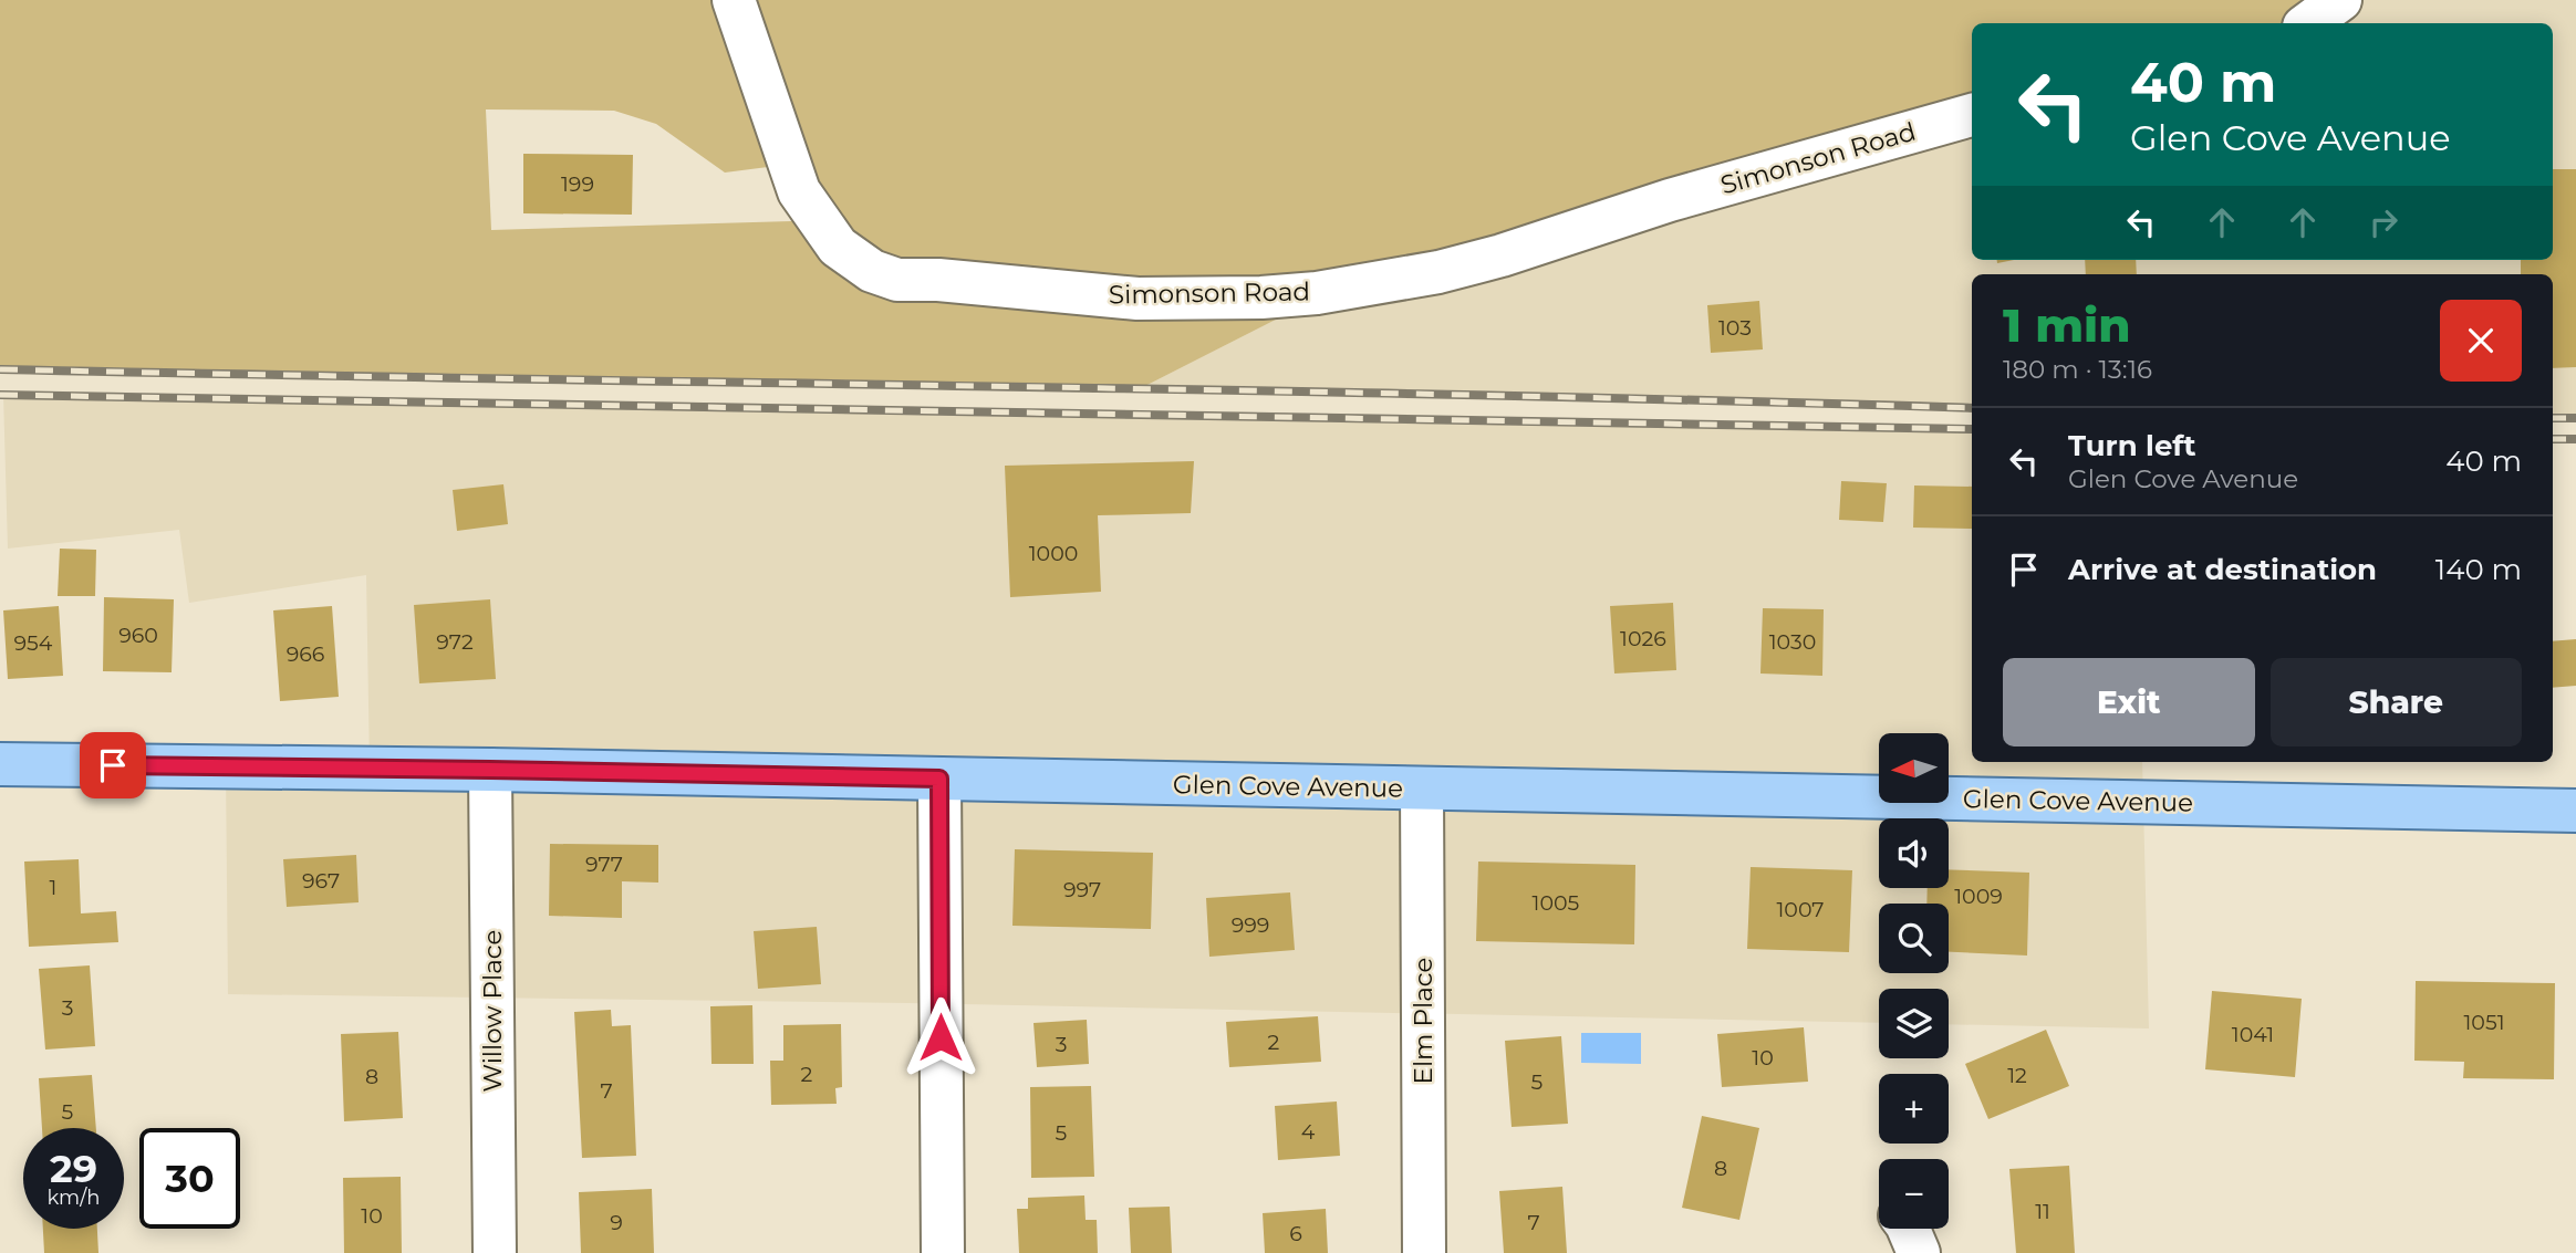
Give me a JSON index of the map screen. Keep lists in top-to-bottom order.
{
  "streets": {
    "main road": ["Glen Cove Avenue"],
    "street": ["Simonson Road", "Willow Place", "Elm Place"]
  },
  "crossings": [
    ["Glen Cove Avenue", "Willow Place"],
    ["Glen Cove Avenue", "Elm Place"]
  ],
  "house_numbers": [
    "199",
    "103",
    "1000",
    "960",
    "1026",
    "972",
    "1030",
    "954",
    "966",
    "977",
    "967",
    "1",
    "997",
    "1009",
    "1005",
    "1007",
    "999",
    "3",
    "1051",
    "1041",
    "2",
    "3",
    "10",
    "2",
    "12",
    "8",
    "5",
    "7",
    "5",
    "4",
    "5",
    "8",
    "11",
    "10",
    "9",
    "7",
    "6"
  ],
  "north": "left",
  "page": {
    "turn": ["40 m", "Glen Cove Avenue"],
    "heading": ["1 min", "180 m · 13:16"],
    "list": [
      {
        "name": "Turn left",
        "note": "Glen Cove Avenue",
        "value": "40 m"
      },
      {
        "name": "Arrive at destination",
        "value": "140 m"
      }
    ],
    "buttons": ["Exit", "Share"],
    "map_buttons": ["+", "−"],
    "speed": "29 km/h",
    "limit": "30"
  }
}
